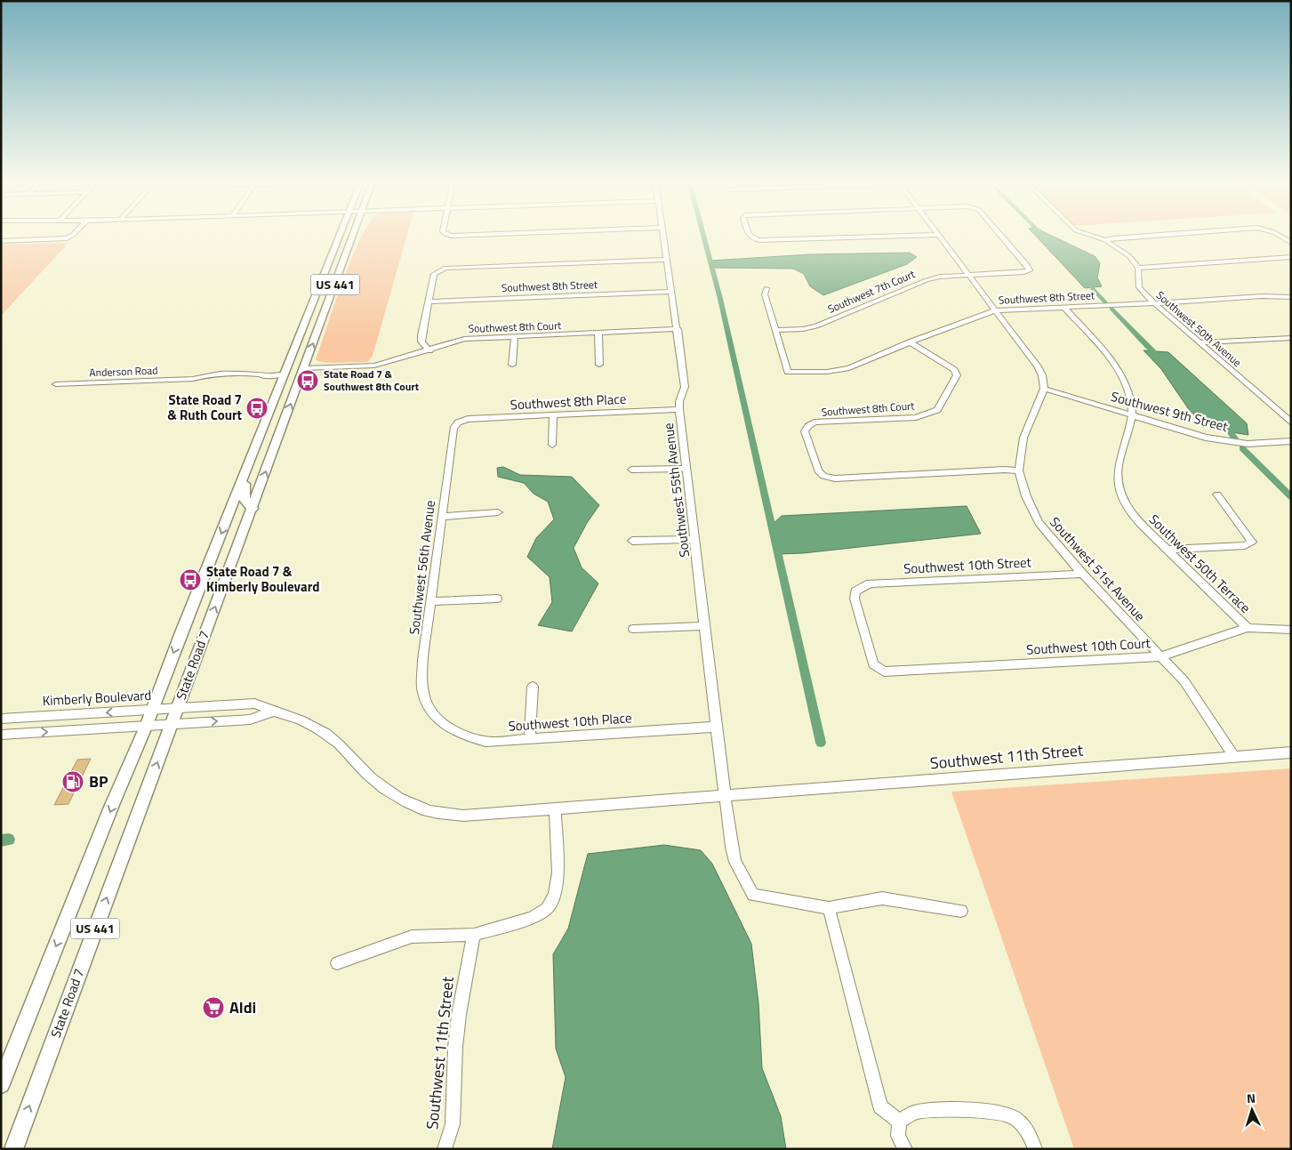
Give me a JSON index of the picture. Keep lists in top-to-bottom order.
{
  "streets": {
    "main road": ["US 441", "State Road 7"],
    "street": [
      "Southwest 8th Street",
      "Southwest 7th Court",
      "Southwest 8th Court",
      "Southwest 50th Avenue",
      "Anderson Road",
      "Southwest 8th Place",
      "Southwest 9th Street",
      "Southwest 55th Avenue",
      "Southwest 50th Terrace",
      "Southwest 10th Street",
      "Southwest 56th Avenue",
      "Southwest 51st Avenue",
      "Southwest 10th Court",
      "Kimberly Boulevard",
      "Southwest 10th Place",
      "Southwest 11th Street"
    ]
  },
  "crossings": [
    ["Southwest 8th Street", "Southwest 7th Court"],
    ["Southwest 8th Street", "Southwest 8th Court"],
    ["Southwest 8th Street", "Southwest 50th Avenue"],
    ["Southwest 8th Street", "Southwest 55th Avenue"],
    ["Southwest 8th Street", "Southwest 50th Terrace"],
    ["Southwest 8th Court", "Southwest 55th Avenue"],
    ["Southwest 8th Court", "Southwest 51st Avenue"],
    ["Southwest 8th Court", "State Road 7"],
    ["Anderson Road", "State Road 7"],
    ["Southwest 8th Place", "Southwest 55th Avenue"],
    ["Southwest 8th Place", "Southwest 56th Avenue"],
    ["Southwest 9th Street", "Southwest 50th Terrace"],
    ["Southwest 9th Street", "Southwest 51st Avenue"],
    ["Southwest 55th Avenue", "Southwest 10th Place"],
    ["Southwest 55th Avenue", "Southwest 11th Street"],
    ["Southwest 50th Terrace", "Southwest 10th Court"],
    ["Southwest 10th Street", "Southwest 51st Avenue"],
    ["Southwest 10th Street", "Southwest 10th Court"],
    ["Southwest 56th Avenue", "Southwest 10th Place"],
    ["Southwest 51st Avenue", "Southwest 10th Court"],
    ["Southwest 51st Avenue", "Southwest 11th Street"],
    ["State Road 7", "Kimberly Boulevard"],
    ["Kimberly Boulevard", "Southwest 11th Street"]
  ],
  "places": {
    "bus stop": ["State Road 7 & Southwest 8th Court", "State Road 7 & Ruth Court", "State Road 7 & Kimberly Boulevard"],
    "fuel station": ["BP"],
    "supermarket": ["Aldi"]
  },
  "north": "top"
}
